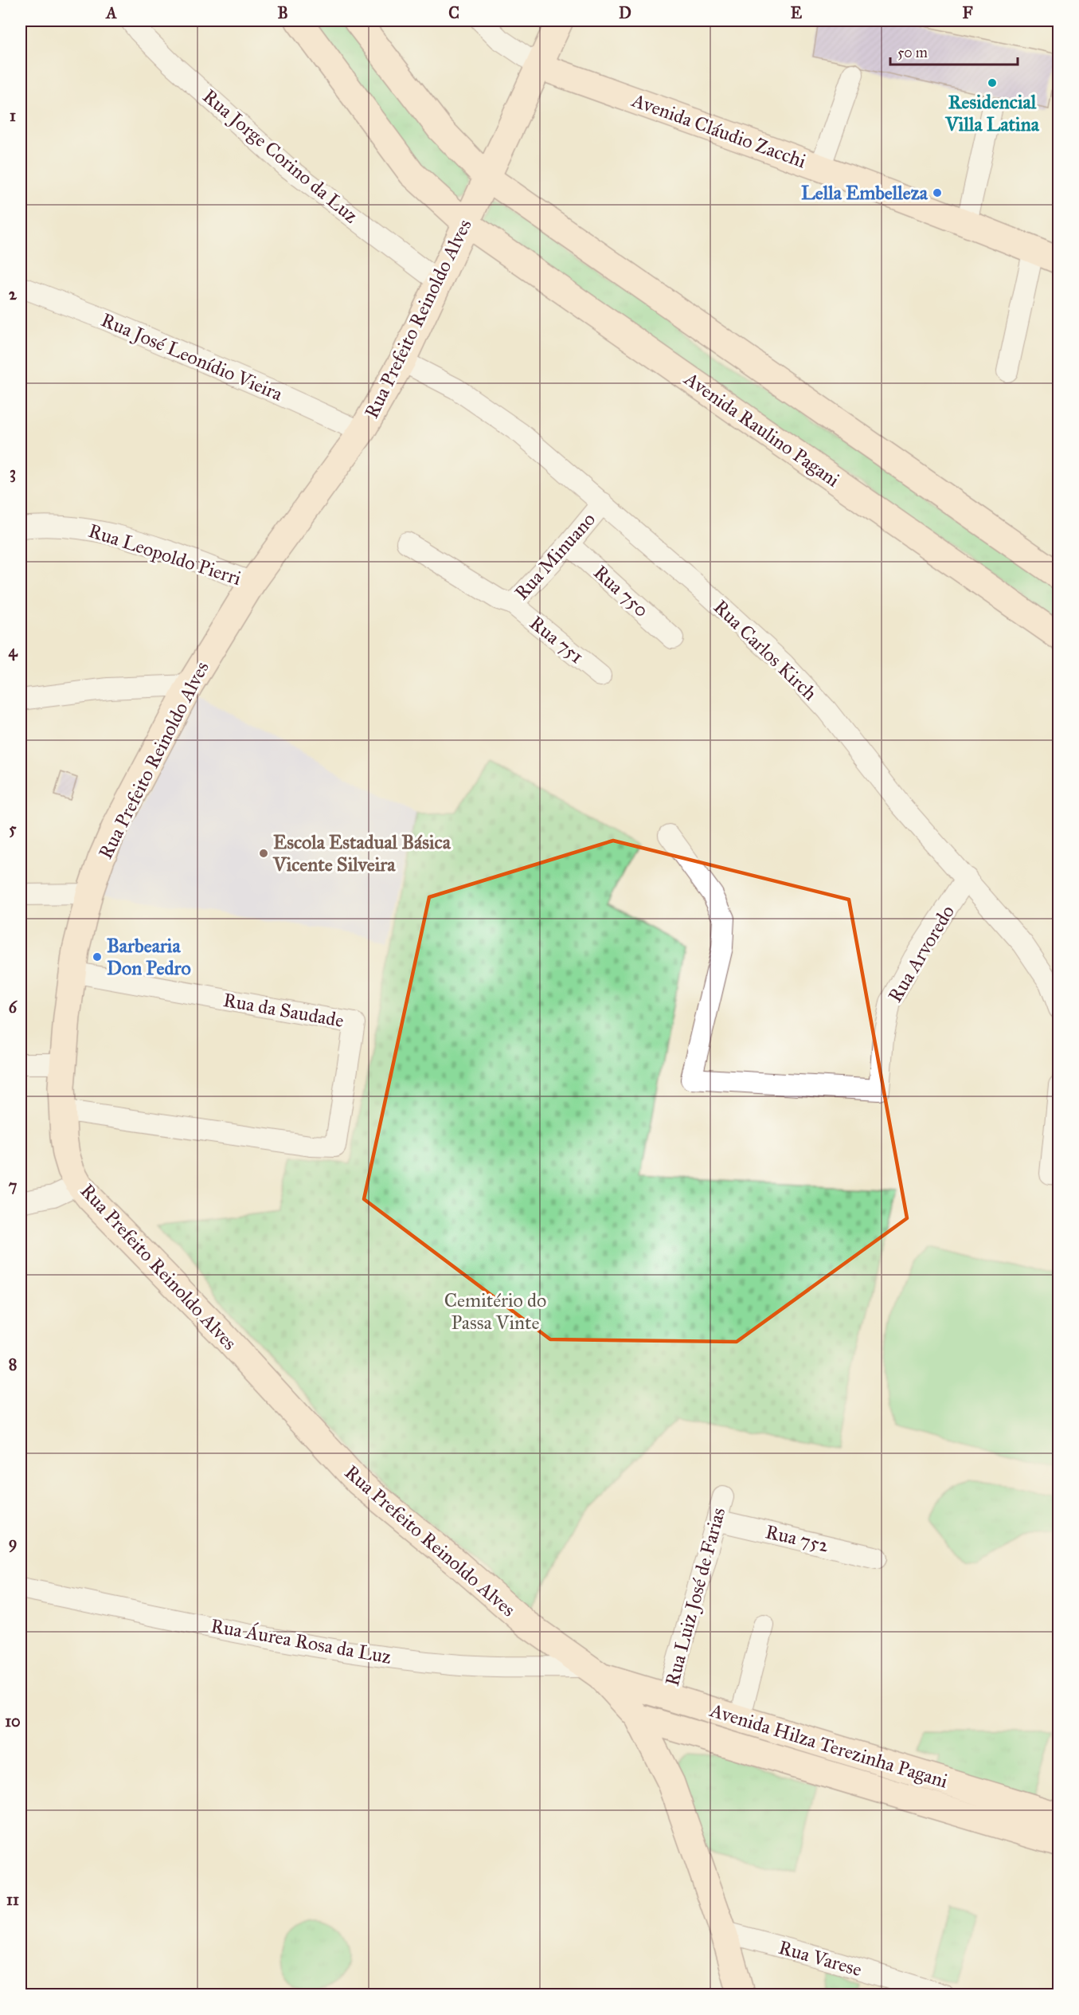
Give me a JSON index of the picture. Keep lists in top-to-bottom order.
{
  "streets": {
    "main road": [
      "Avenida Cláudio Zacchi",
      "Rua Prefeito Reinoldo Alves",
      "Avenida Raulino Pagani",
      "Avenida Hilza Terezinha Pagani"
    ],
    "street": [
      "Rua Jorge Corino da Luz",
      "Rua José Leonídio Vieira",
      "Rua Leopoldo Pierri",
      "Rua Minuano",
      "Rua 750",
      "Rua 751",
      "Rua Carlos Kirch",
      "Rua Arvoredo",
      "Rua da Saudade",
      "Rua 752",
      "Rua Luiz José de Farias",
      "Rua Áurea Rosa da Luz",
      "Rua Varese"
    ]
  },
  "crossings": [
    ["Avenida Cláudio Zacchi", "Rua Prefeito Reinoldo Alves"],
    ["Rua Jorge Corino da Luz", "Rua Prefeito Reinoldo Alves"],
    ["Rua Prefeito Reinoldo Alves", "Rua José Leonídio Vieira"],
    ["Rua Prefeito Reinoldo Alves", "Avenida Raulino Pagani"],
    ["Rua Prefeito Reinoldo Alves", "Rua Leopoldo Pierri"],
    ["Rua Prefeito Reinoldo Alves", "Rua Carlos Kirch"],
    ["Rua Prefeito Reinoldo Alves", "Rua da Saudade"],
    ["Rua Prefeito Reinoldo Alves", "Rua Áurea Rosa da Luz"],
    ["Rua Prefeito Reinoldo Alves", "Avenida Hilza Terezinha Pagani"],
    ["Rua Minuano", "Rua 750"],
    ["Rua Minuano", "Rua 751"],
    ["Rua Minuano", "Rua Carlos Kirch"],
    ["Rua Carlos Kirch", "Rua Arvoredo"],
    ["Rua 752", "Rua Luiz José de Farias"],
    ["Rua Luiz José de Farias", "Avenida Hilza Terezinha Pagani"],
    ["Rua Áurea Rosa da Luz", "Avenida Hilza Terezinha Pagani"]
  ],
  "parks": ["Cemitério do Passa Vinte"],
  "places": [
    "Residencial Villa Latina",
    "Lella Embelleza",
    "Escola Estadual Básica Vicente Silveira",
    "Barbearia Don Pedro"
  ],
  "scale_bar": "50 m",
  "grid": {
    "columns": [
      "A",
      "B",
      "C",
      "D",
      "E",
      "F"
    ],
    "rows": [
      "1",
      "2",
      "3",
      "4",
      "5",
      "6",
      "7",
      "8",
      "9",
      "10",
      "11"
    ]
  }
}
